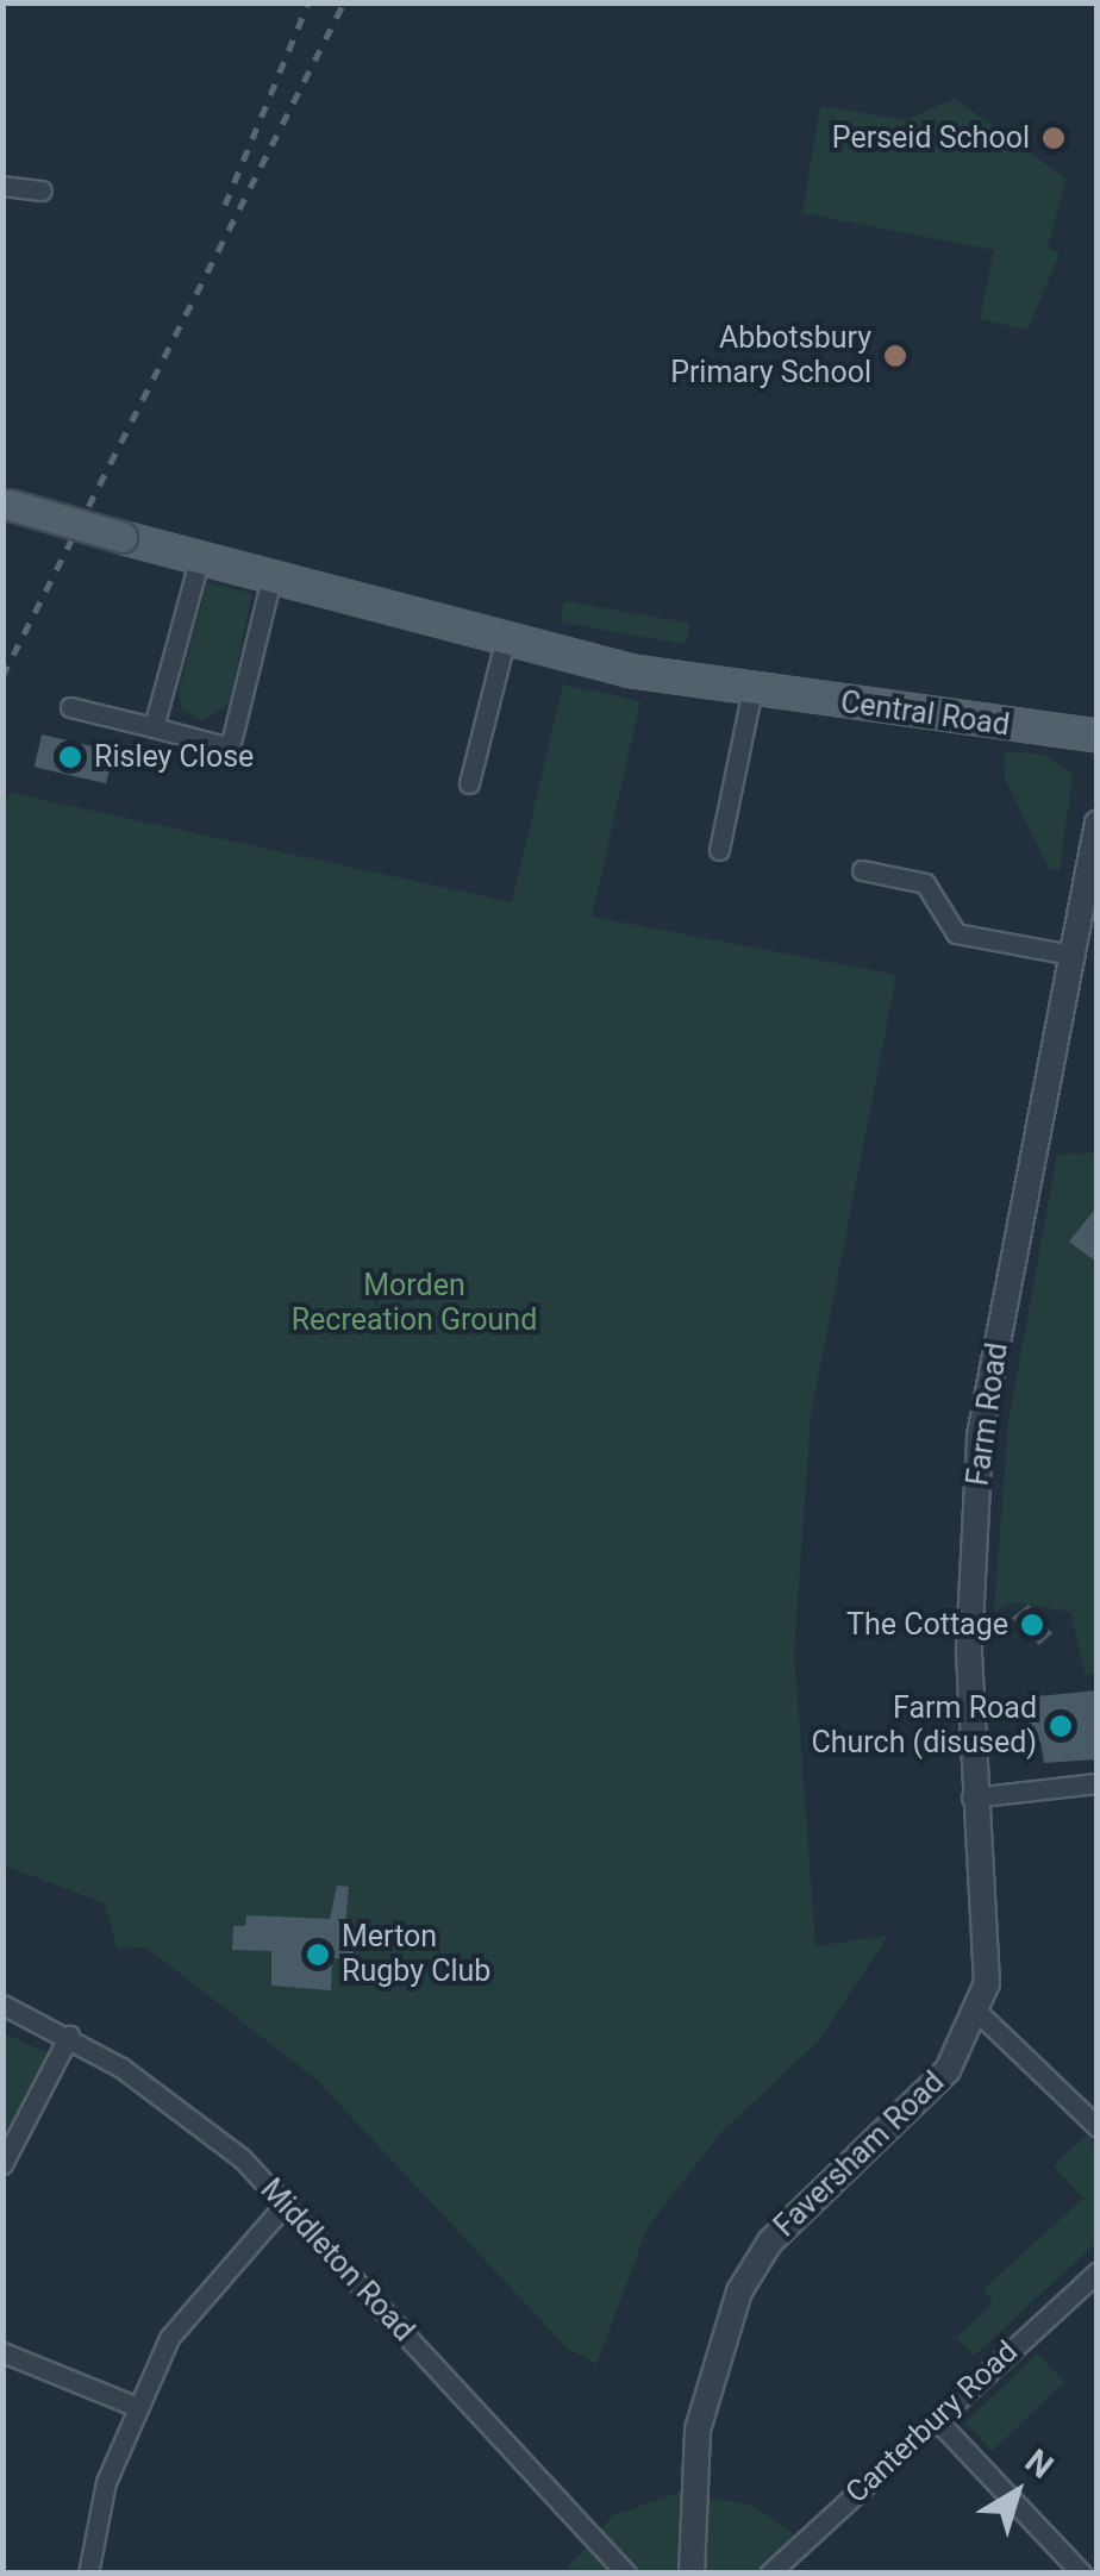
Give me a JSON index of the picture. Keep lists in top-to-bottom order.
{
  "streets": {
    "main road": ["Central Road"],
    "street": [
      "Farm Road",
      "Faversham Road",
      "Middleton Road",
      "Canterbury Road"
    ]
  },
  "crossings": [
    ["Farm Road", "Faversham Road"]
  ],
  "parks": ["Morden Recreation Ground"],
  "places": [
    "Perseid School",
    "Abbotsbury Primary School",
    "Risley Close",
    "The Cottage",
    "Farm Road Church (disused)",
    "Merton Rugby Club"
  ],
  "north": "top right"
}
